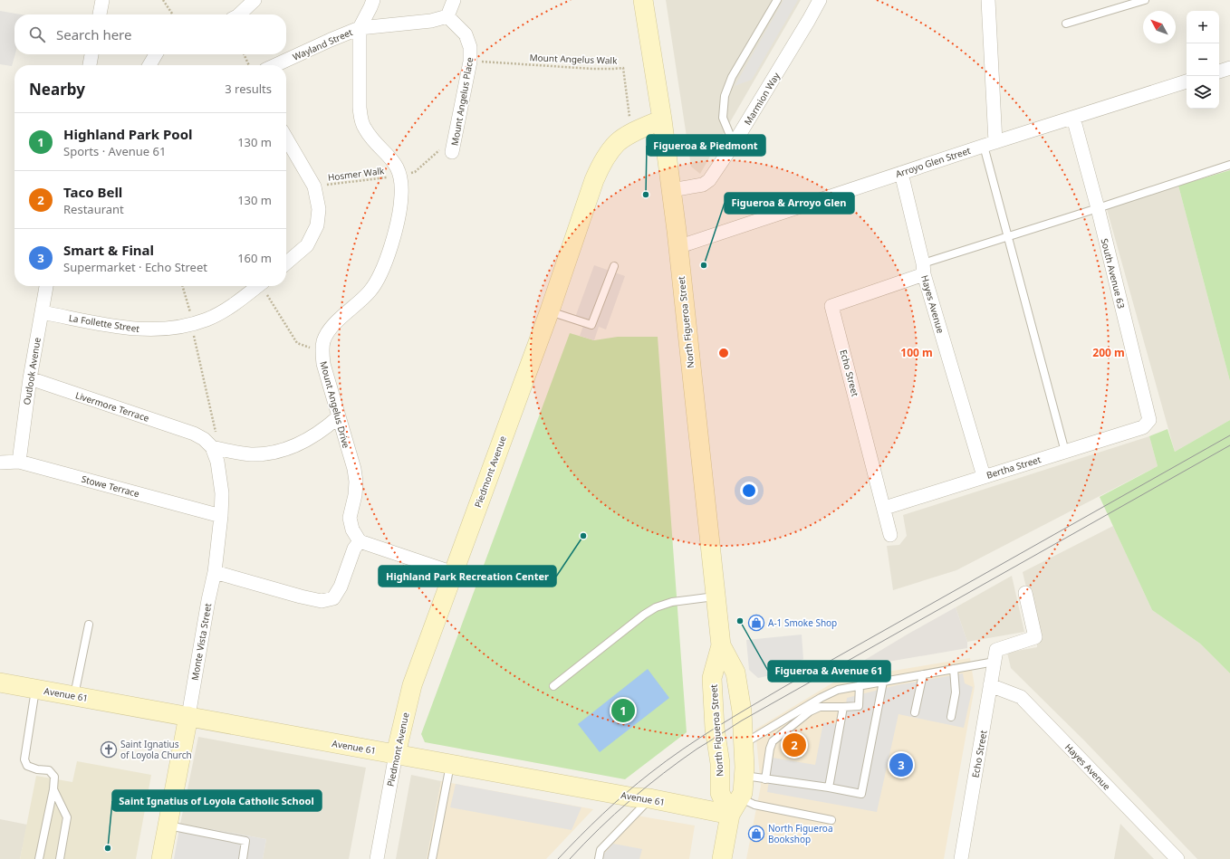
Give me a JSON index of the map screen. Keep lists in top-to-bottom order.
{
  "streets": {
    "street": [
      "Wayland Street",
      "Marmion Way",
      "Mount Angelus Place",
      "Arroyo Glen Street",
      "South Avenue 63",
      "Hayes Avenue",
      "North Figueroa Street",
      "La Follette Street",
      "Outlook Avenue",
      "Echo Street",
      "Mount Angelus Drive",
      "Livermore Terrace",
      "Bertha Street",
      "Piedmont Avenue",
      "Stowe Terrace",
      "Monte Vista Street",
      "Avenue 61"
    ],
    "path": ["Mount Angelus Walk", "Hosmer Walk"]
  },
  "crossings": [
    ["Wayland Street", "Mount Angelus Drive"],
    ["Mount Angelus Walk", "Piedmont Avenue"],
    ["Marmion Way", "North Figueroa Street"],
    ["Mount Angelus Place", "Hosmer Walk"],
    ["Arroyo Glen Street", "South Avenue 63"],
    ["Arroyo Glen Street", "Hayes Avenue"],
    ["Arroyo Glen Street", "North Figueroa Street"],
    ["Hosmer Walk", "Mount Angelus Drive"],
    ["South Avenue 63", "Bertha Street"],
    ["Hayes Avenue", "Echo Street"],
    ["Hayes Avenue", "Bertha Street"],
    ["North Figueroa Street", "Piedmont Avenue"],
    ["North Figueroa Street", "Avenue 61"],
    ["La Follette Street", "Outlook Avenue"],
    ["Outlook Avenue", "Livermore Terrace"],
    ["Outlook Avenue", "Stowe Terrace"],
    ["Echo Street", "Bertha Street"],
    ["Livermore Terrace", "Monte Vista Street"],
    ["Piedmont Avenue", "Avenue 61"],
    ["Stowe Terrace", "Monte Vista Street"],
    ["Monte Vista Street", "Avenue 61"]
  ],
  "places": {
    "other": [
      "Figueroa & Piedmont",
      "Figueroa & Arroyo Glen",
      "Highland Park Recreation Center",
      "Figueroa & Avenue 61",
      "Saint Ignatius of Loyola Catholic School"
    ],
    "shop": ["A-1 Smoke Shop", "North Figueroa Bookshop"],
    "church": ["Saint Ignatius of Loyola Church"]
  },
  "north": "top left",
  "page": {
    "map_buttons": ["+", "−"],
    "search": "Search here",
    "heading": ["Nearby", "3 results"],
    "list": [
      {
        "mark": "1",
        "name": "Highland Park Pool",
        "note": "Sports · Avenue 61",
        "value": "130 m"
      },
      {
        "mark": "2",
        "name": "Taco Bell",
        "note": "Restaurant",
        "value": "130 m"
      },
      {
        "mark": "3",
        "name": "Smart & Final",
        "note": "Supermarket · Echo Street",
        "value": "160 m"
      }
    ],
    "pins": ["1", "2", "3"]
  },
  "rings": ["100 m", "200 m"]
}
